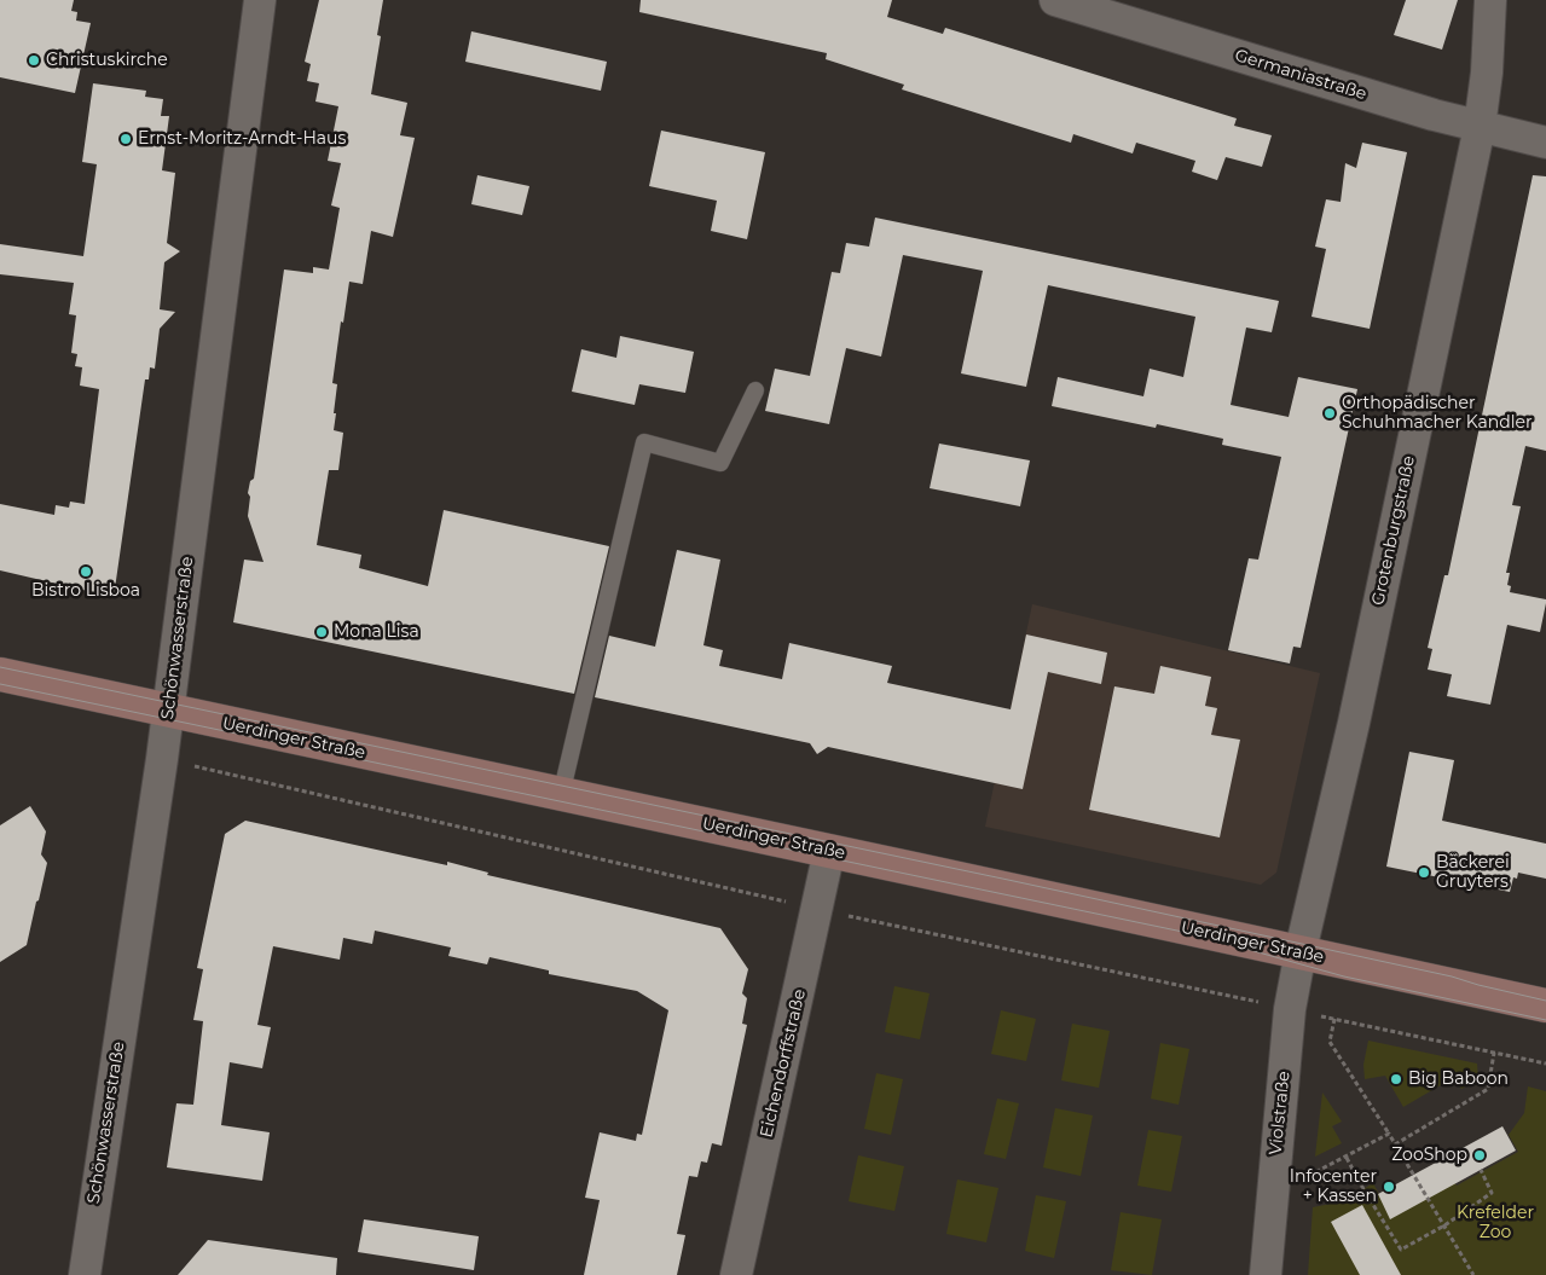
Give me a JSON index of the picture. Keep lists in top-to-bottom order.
{
  "streets": {
    "main road": ["Uerdinger Straße"],
    "street": [
      "Germaniastraße",
      "Grotenburgstraße",
      "Schönwasserstraße",
      "Eichendorffstraße",
      "Violstraße"
    ]
  },
  "crossings": [
    ["Germaniastraße", "Grotenburgstraße"],
    ["Grotenburgstraße", "Uerdinger Straße"],
    ["Grotenburgstraße", "Violstraße"],
    ["Schönwasserstraße", "Uerdinger Straße"],
    ["Uerdinger Straße", "Eichendorffstraße"],
    ["Uerdinger Straße", "Violstraße"]
  ],
  "parks": ["Krefelder Zoo"],
  "places": [
    "Christuskirche",
    "Ernst-Moritz-Arndt-Haus",
    "Orthopädischer Schuhmacher Kandler",
    "Bistro Lisboa",
    "Mona Lisa",
    "Bäckerei Gruyters",
    "Big Baboon",
    "ZooShop",
    "Infocenter + Kassen"
  ]
}
